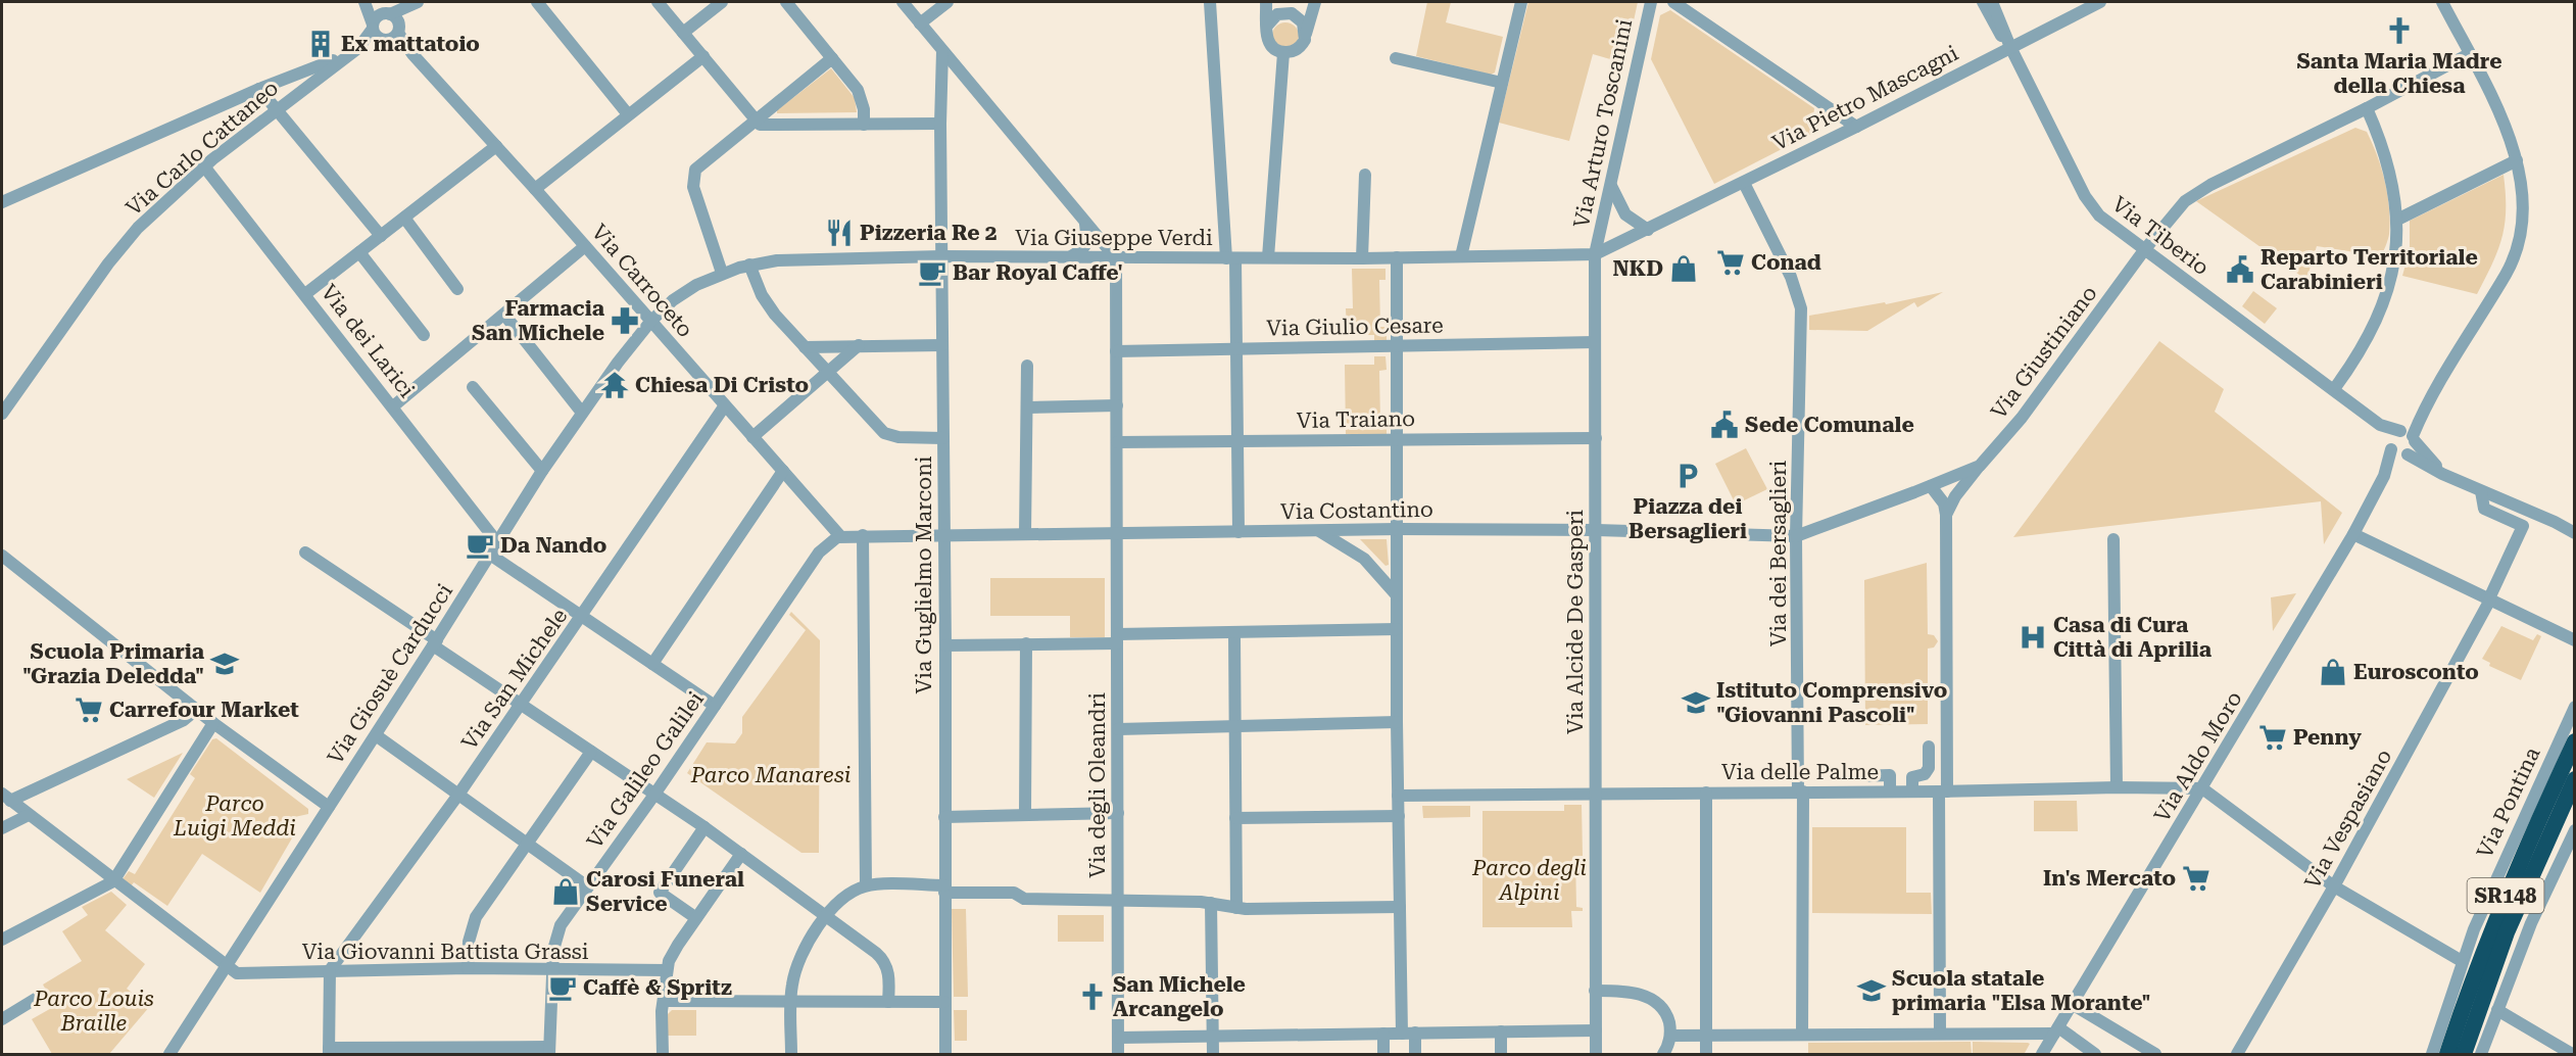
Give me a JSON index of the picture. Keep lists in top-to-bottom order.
{
  "streets": {
    "highway": ["SR148"],
    "street": [
      "Via Pietro Mascagni",
      "Via Arturo Toscanini",
      "Via Carlo Cattaneo",
      "Via Tiberio",
      "Via Giuseppe Verdi",
      "Via Carroceto",
      "Via Giulio Cesare",
      "Via dei Larici",
      "Via Giustiniano",
      "Via Traiano",
      "Via Costantino",
      "Via dei Bersaglieri",
      "Via Guglielmo Marconi",
      "Via Alcide De Gasperi",
      "Via Giosuè Carducci",
      "Via San Michele",
      "Via Aldo Moro",
      "Via Galileo Galilei",
      "Via delle Palme",
      "Via degli Oleandri",
      "Via Pontina",
      "Via Vespasiano",
      "Via Giovanni Battista Grassi"
    ]
  },
  "crossings": [
    ["Via Pietro Mascagni", "Via Arturo Toscanini"],
    ["Via Pietro Mascagni", "Via Tiberio"],
    ["Via Pietro Mascagni", "Via Giuseppe Verdi"],
    ["Via Pietro Mascagni", "Via dei Bersaglieri"],
    ["Via Pietro Mascagni", "Via Alcide De Gasperi"],
    ["Via Arturo Toscanini", "Via Giuseppe Verdi"],
    ["Via Arturo Toscanini", "Via Alcide De Gasperi"],
    ["Via Carlo Cattaneo", "Via Carroceto"],
    ["Via Carlo Cattaneo", "Via dei Larici"],
    ["Via Tiberio", "Via Giustiniano"],
    ["Via Tiberio", "Via Aldo Moro"],
    ["Via Giuseppe Verdi", "Via Carroceto"],
    ["Via Giuseppe Verdi", "Via Guglielmo Marconi"],
    ["Via Giuseppe Verdi", "Via Alcide De Gasperi"],
    ["Via Giuseppe Verdi", "Via Giosuè Carducci"],
    ["Via Giuseppe Verdi", "Via degli Oleandri"],
    ["Via Carroceto", "Via Costantino"],
    ["Via Carroceto", "Via Giosuè Carducci"],
    ["Via Carroceto", "Via San Michele"],
    ["Via Carroceto", "Via Galileo Galilei"],
    ["Via Giulio Cesare", "Via Alcide De Gasperi"],
    ["Via Giulio Cesare", "Via degli Oleandri"],
    ["Via dei Larici", "Via Giosuè Carducci"],
    ["Via Giustiniano", "Via Costantino"],
    ["Via Giustiniano", "Via dei Bersaglieri"],
    ["Via Giustiniano", "Via Alcide De Gasperi"],
    ["Via Giustiniano", "Via Aldo Moro"],
    ["Via Traiano", "Via Alcide De Gasperi"],
    ["Via Traiano", "Via degli Oleandri"],
    ["Via Costantino", "Via Guglielmo Marconi"],
    ["Via Costantino", "Via Alcide De Gasperi"],
    ["Via Costantino", "Via Galileo Galilei"],
    ["Via Costantino", "Via degli Oleandri"],
    ["Via dei Bersaglieri", "Via delle Palme"],
    ["Via Alcide De Gasperi", "Via delle Palme"],
    ["Via Giosuè Carducci", "Via Giovanni Battista Grassi"],
    ["Via San Michele", "Via Giovanni Battista Grassi"],
    ["Via Aldo Moro", "Via delle Palme"],
    ["Via Galileo Galilei", "Via Giovanni Battista Grassi"]
  ],
  "parks": [
    "Parco Manaresi",
    "Parco Luigi Meddi",
    "Parco degli Alpini",
    "Parco Louis Braille"
  ],
  "places": {
    "church": ["Santa Maria Madre della Chiesa", "San Michele Arcangelo"],
    "building": ["Ex mattatoio"],
    "restaurant": ["Pizzeria Re 2"],
    "supermarket": [
      "Conad",
      "Carrefour Market",
      "Penny",
      "In's Mercato"
    ],
    "shop": ["NKD", "Eurosconto", "Carosi Funeral Service"],
    "public building": ["Reparto Territoriale Carabinieri", "Sede Comunale"],
    "cafe": ["Bar Royal Caffe'", "Da Nando", "Caffè & Spritz"],
    "pharmacy": ["Farmacia San Michele"],
    "temple": ["Chiesa Di Cristo"],
    "parking": ["Piazza dei Bersaglieri"],
    "hospital": ["Casa di Cura Città di Aprilia"],
    "school or university": ["Scuola Primaria \"Grazia Deledda\"", "Istituto Comprensivo \"Giovanni Pascoli\"", "Scuola statale primaria \"Elsa Morante\""]
  }
}
